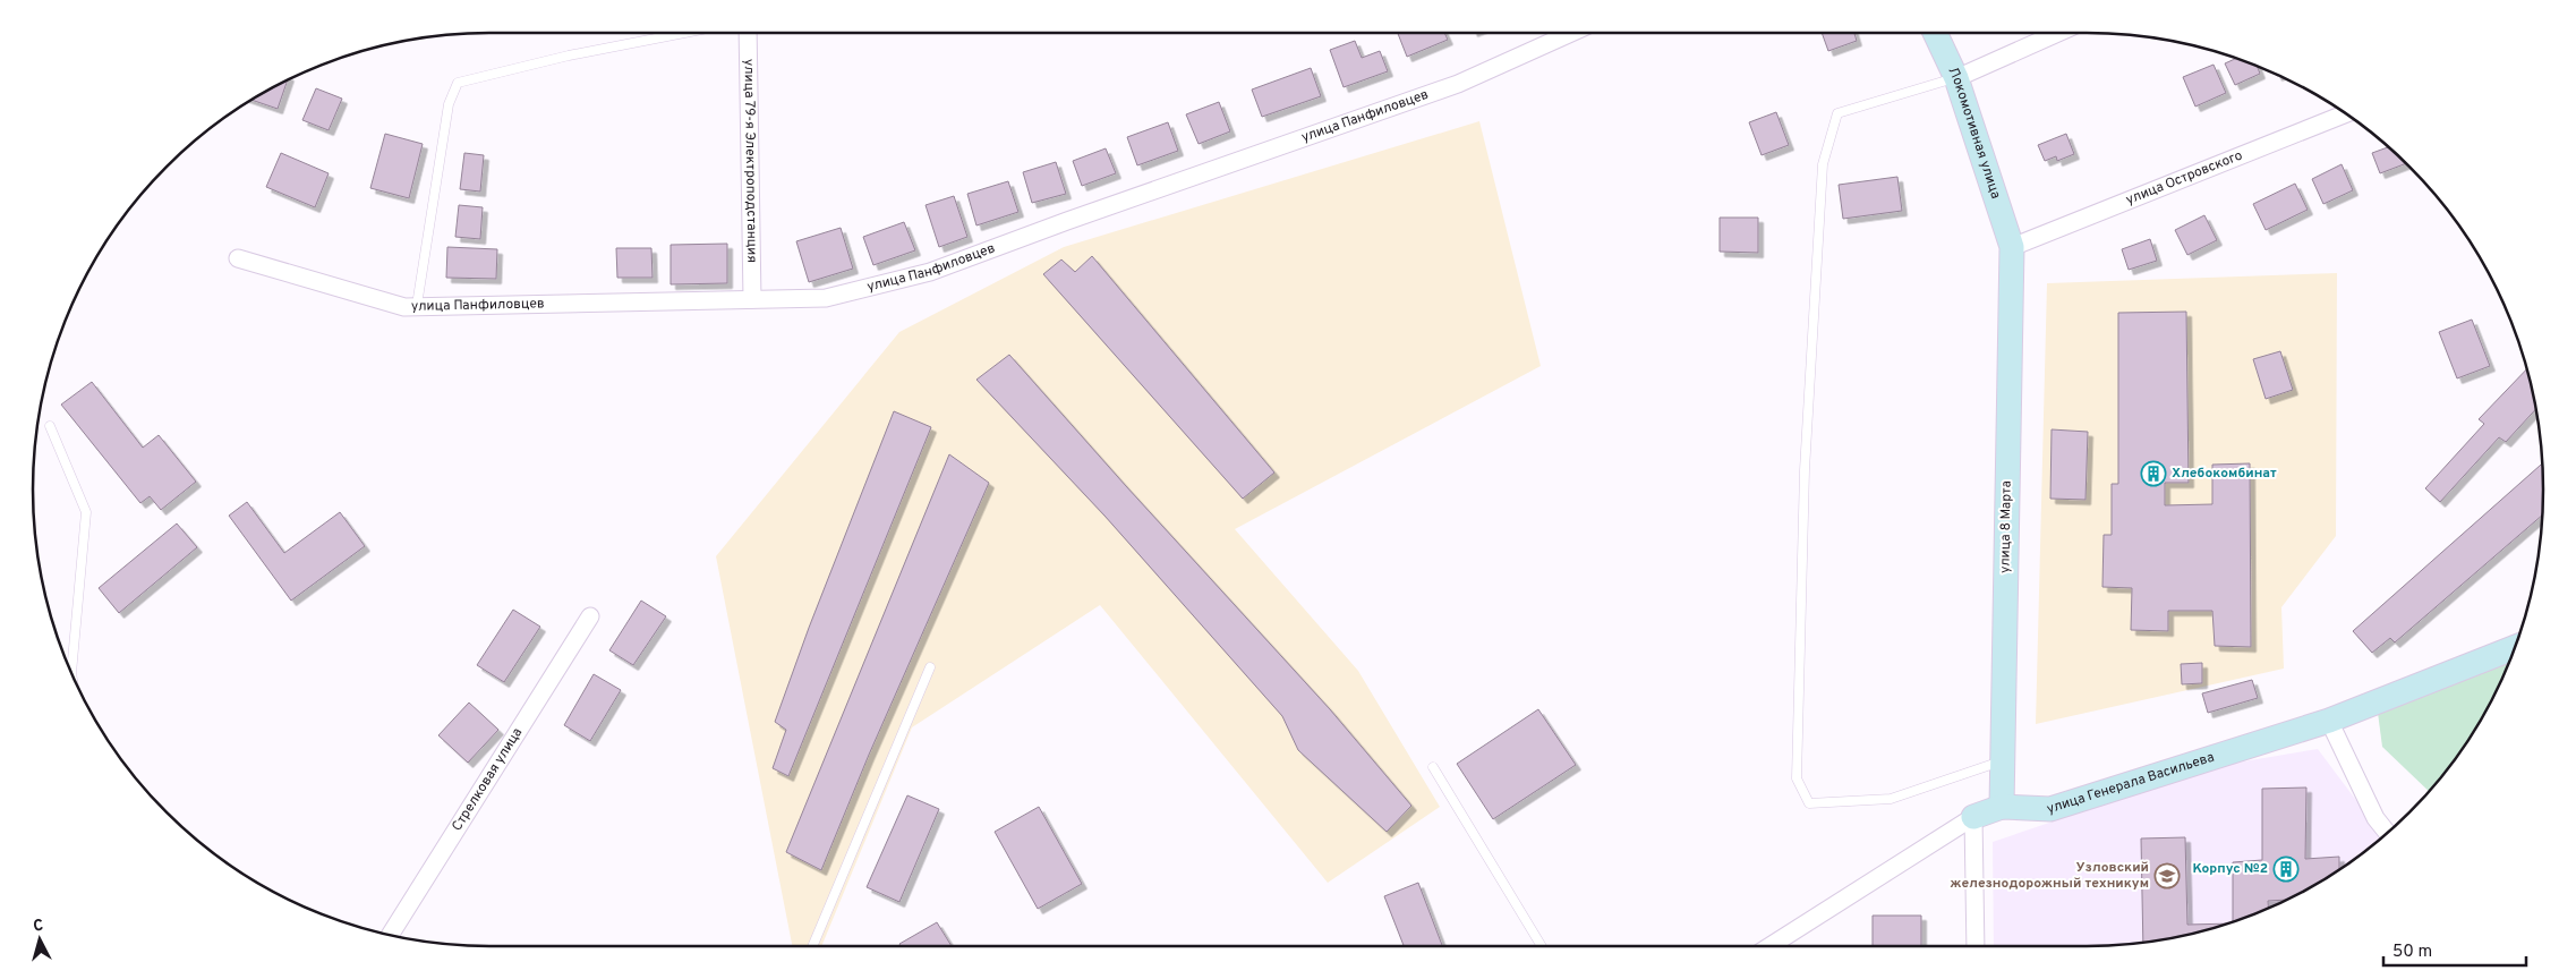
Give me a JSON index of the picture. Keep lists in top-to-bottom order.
{
  "streets": {
    "main road": ["Локомотивная улица", "улица 8 Марта", "улица Генерала Васильева"],
    "street": [
      "улица Панфиловцев",
      "улица 79-я Электроподстанция",
      "улица Островского",
      "Стрелковая улица"
    ]
  },
  "crossings": [
    ["улица Панфиловцев", "улица 79-я Электроподстанция"],
    ["Локомотивная улица", "улица Островского"],
    ["Локомотивная улица", "улица 8 Марта"],
    ["улица Островского", "улица 8 Марта"],
    ["улица 8 Марта", "улица Генерала Васильева"]
  ],
  "places": {
    "building": ["Хлебокомбинат", "Корпус №2"],
    "school or university": ["Узловский железнодорожный техникум"]
  },
  "scale_bar": "50 m",
  "north": "top"
}
